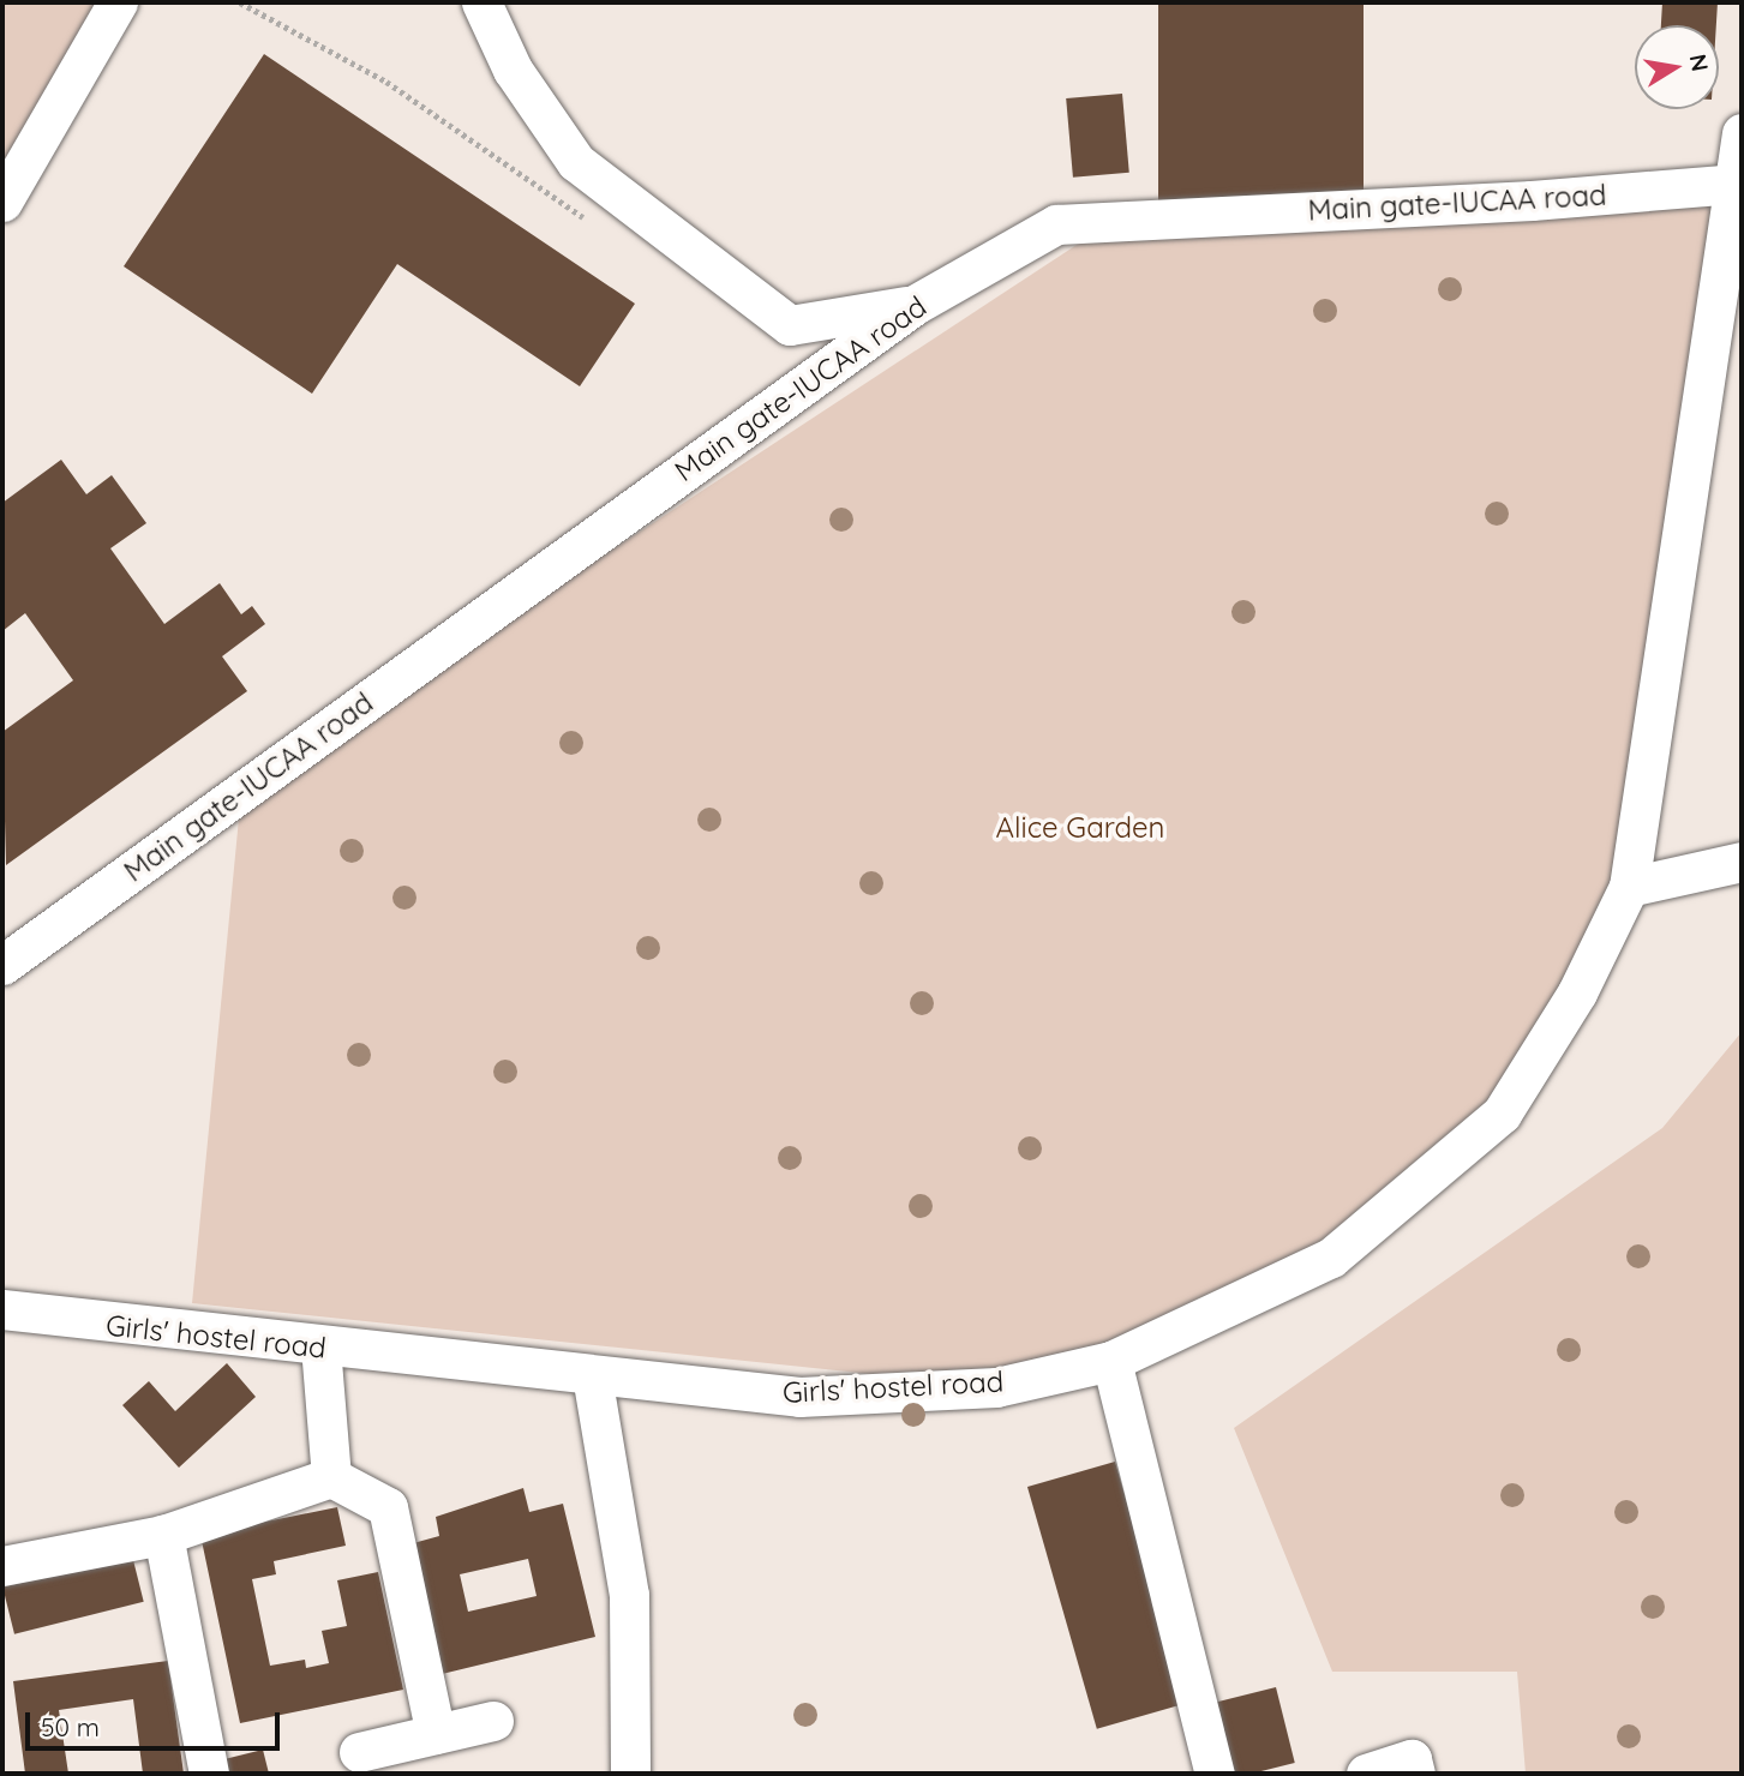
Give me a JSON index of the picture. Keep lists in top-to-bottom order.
{
  "streets": {
    "lane": ["Main gate-IUCAA road", "Girls' hostel road"]
  },
  "crossings": [
    ["Main gate-IUCAA road", "Girls' hostel road"]
  ],
  "parks": ["Alice Garden"],
  "scale_bar": "50 m",
  "north": "right"
}
